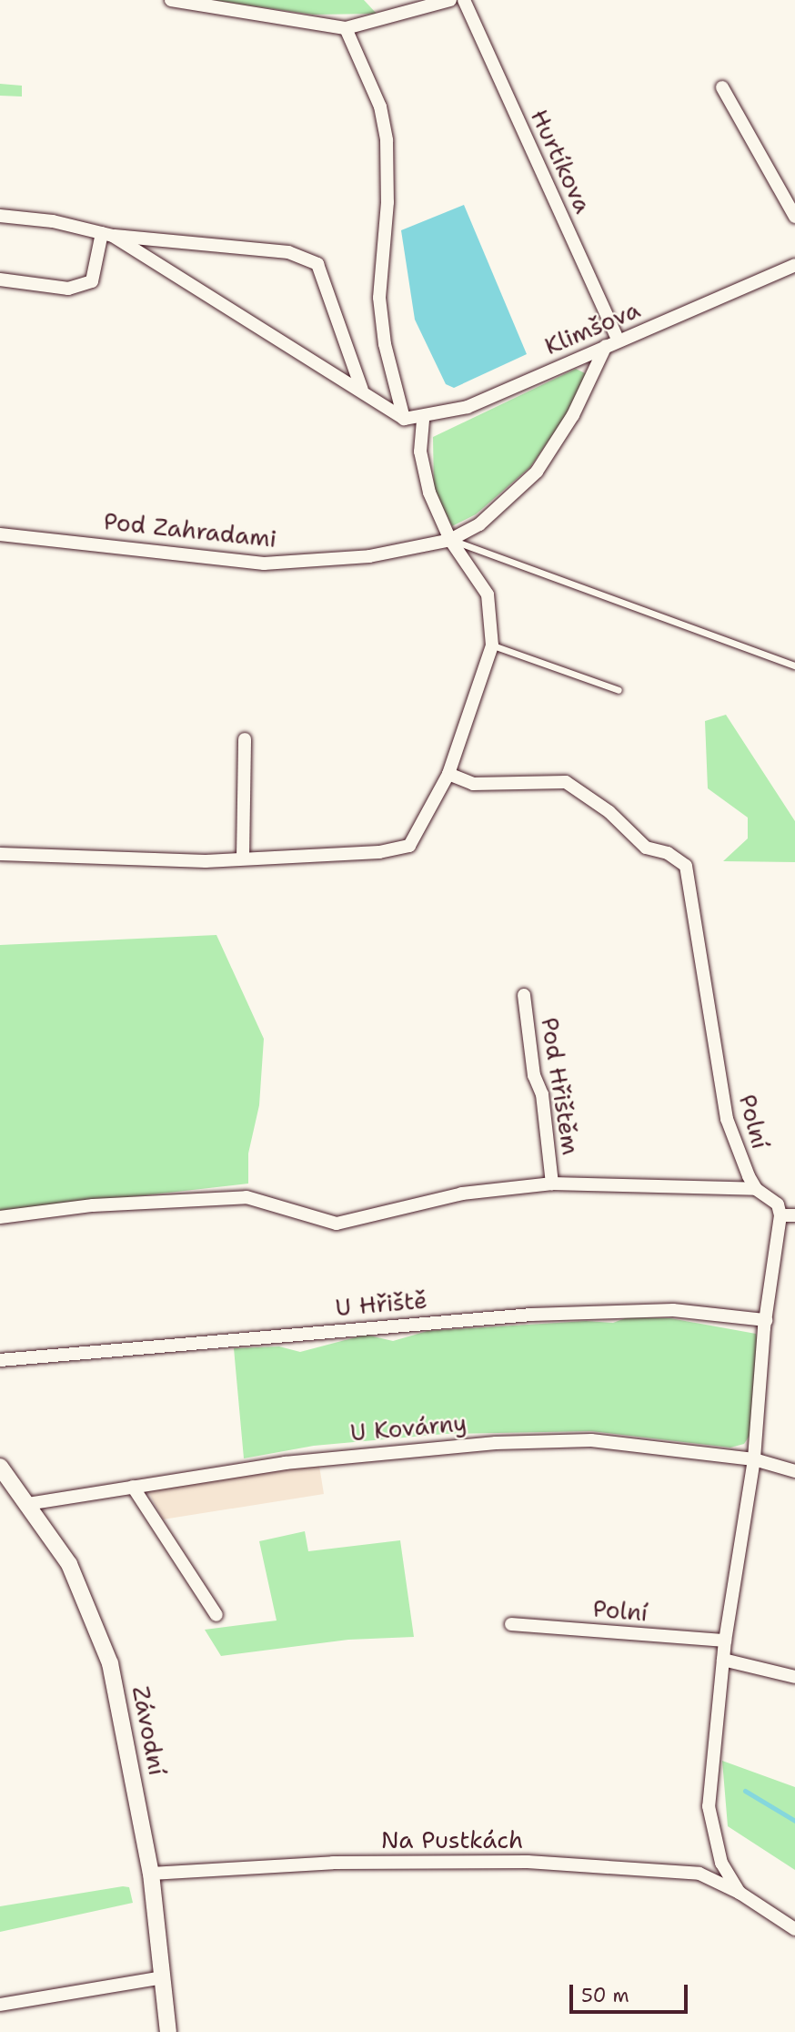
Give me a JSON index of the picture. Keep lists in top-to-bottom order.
{
  "streets": {
    "street": [
      "Hurtíkova",
      "Klimšova",
      "Pod Zahradami",
      "Pod Hřištěm",
      "Polní",
      "U Hřiště",
      "U Kovárny",
      "Závodní",
      "Na Pustkách"
    ]
  },
  "crossings": [
    ["Hurtíkova", "Klimšova"],
    ["Hurtíkova", "Pod Zahradami"],
    ["Klimšova", "Pod Zahradami"],
    ["U Kovárny", "Závodní"],
    ["Závodní", "Na Pustkách"]
  ],
  "scale_bar": "50 m"
}
